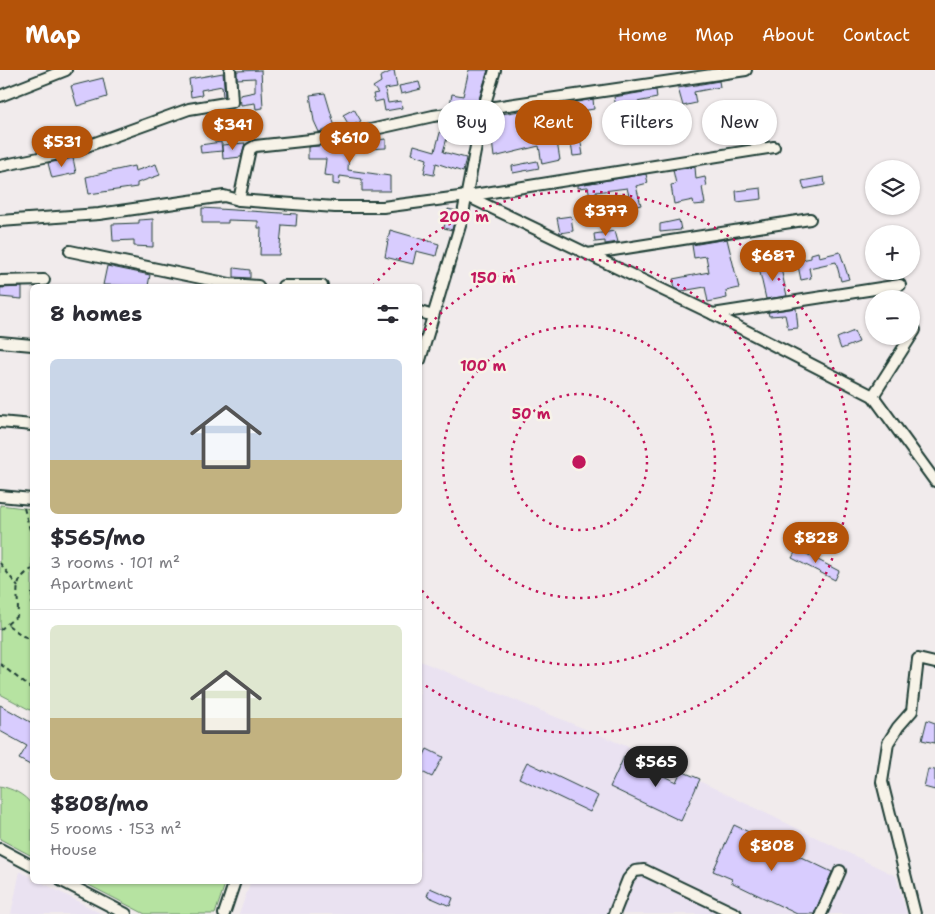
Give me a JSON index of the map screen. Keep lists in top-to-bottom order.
{
  "page": {
    "header": "Map",
    "nav": [
      "Home",
      "Map",
      "About",
      "Contact"
    ],
    "chip": [
      "Buy",
      "Rent",
      "Filters",
      "New"
    ],
    "price": [
      "$341",
      "$610",
      "$531",
      "$377",
      "$687",
      "$828",
      "$565",
      "$808"
    ],
    "map_buttons": ["+", "−"],
    "heading": "8 homes",
    "list": [
      {
        "name": "$565/mo",
        "note": "3 rooms · 101 m² · Apartment"
      },
      {
        "name": "$808/mo",
        "note": "5 rooms · 153 m² · House"
      }
    ]
  },
  "rings": [
    "200 m",
    "150 m",
    "100 m",
    "50 m"
  ]
}
